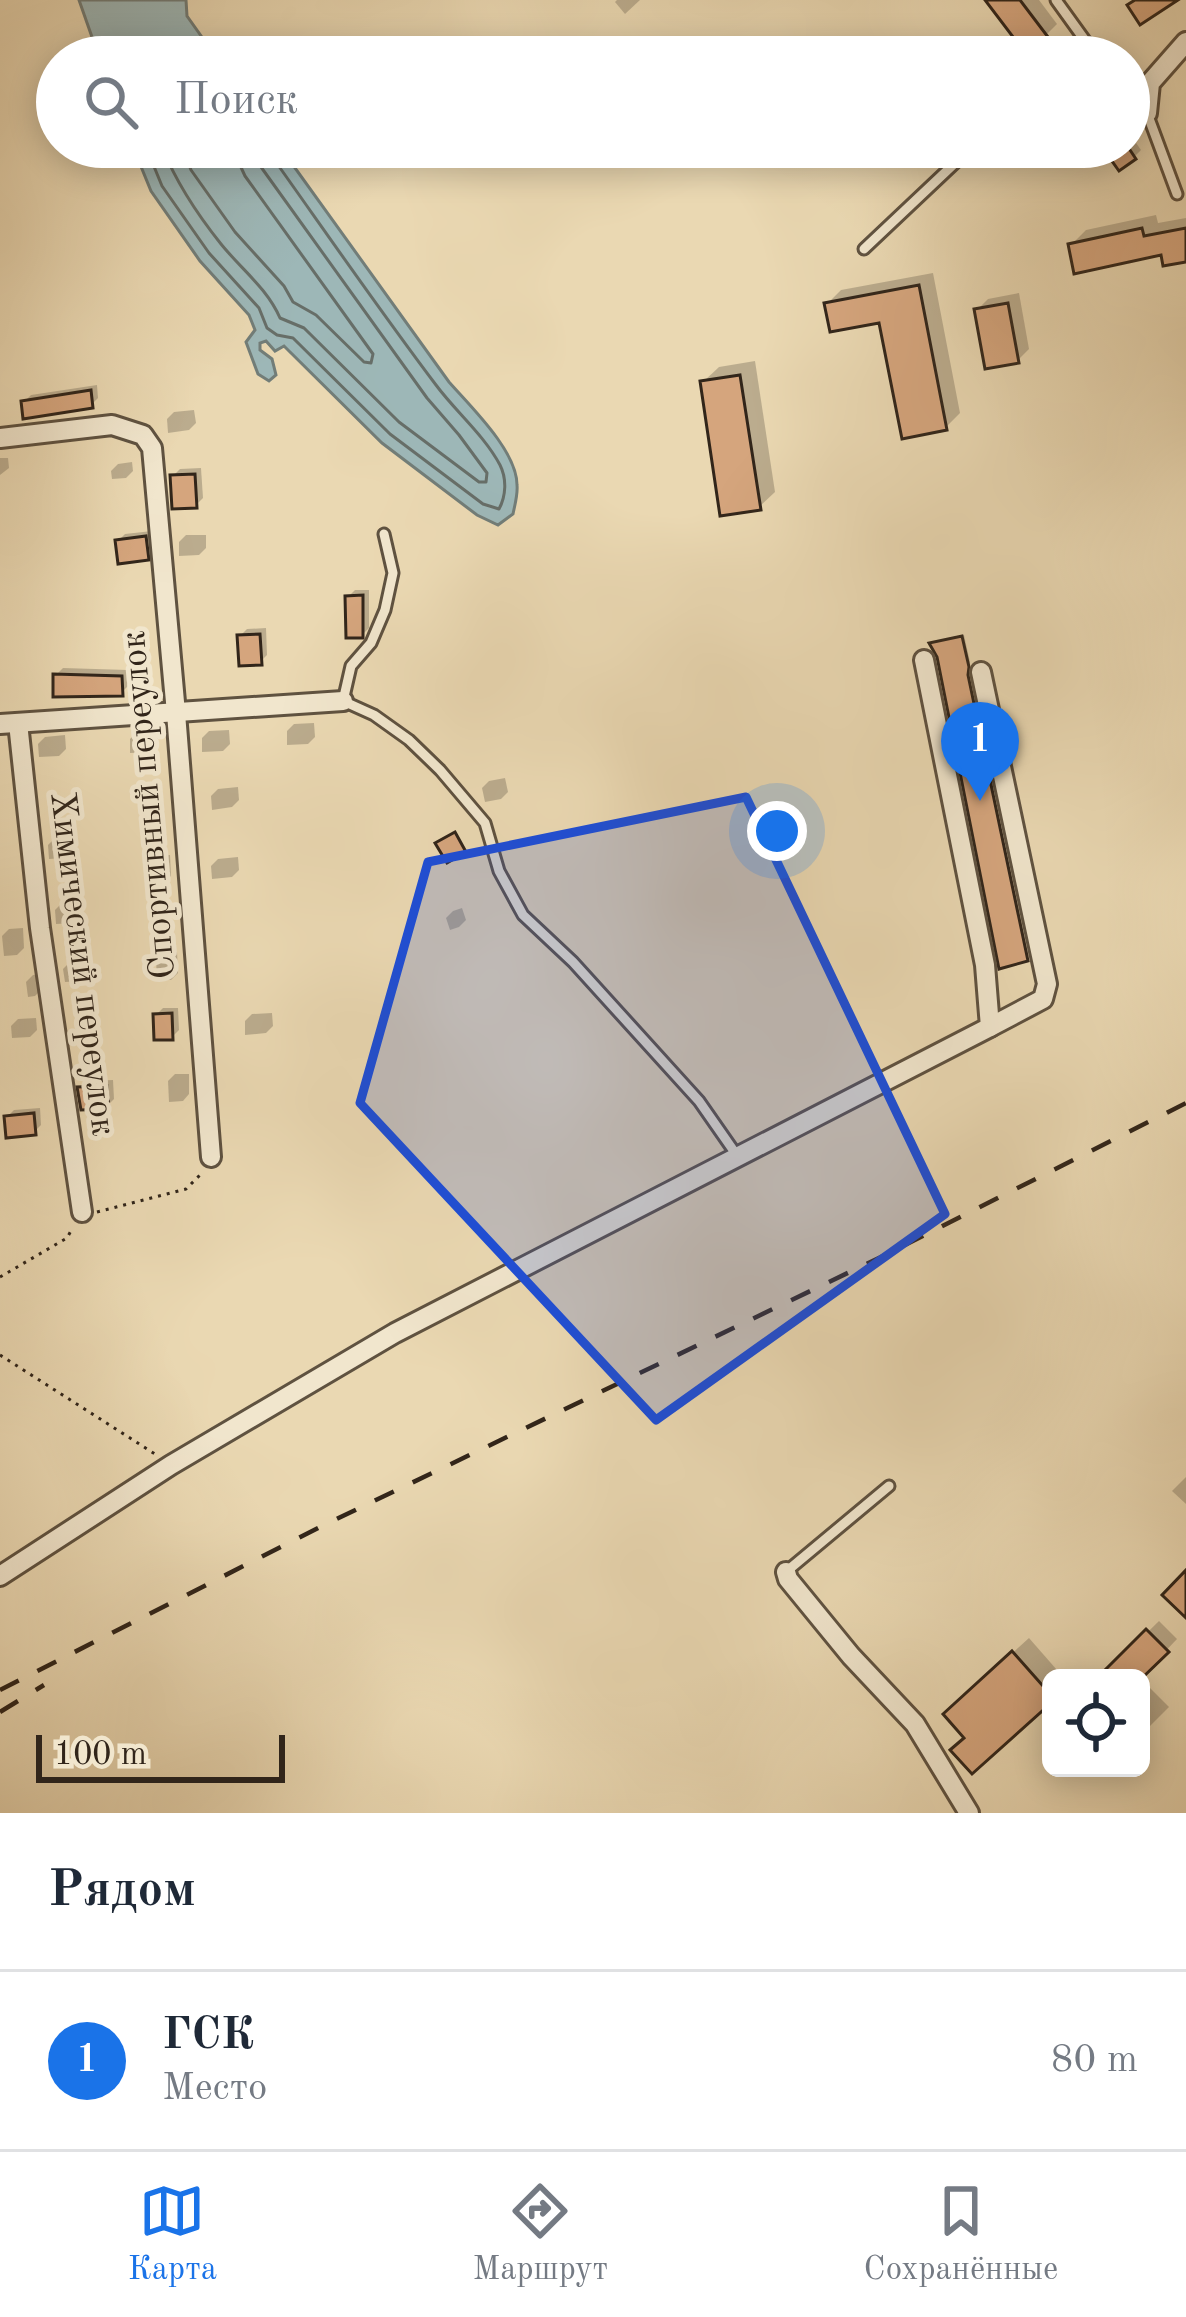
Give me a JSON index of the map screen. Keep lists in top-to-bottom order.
{
  "streets": {
    "street": ["Спортивный переулок", "Химический переулок"]
  },
  "scale_bar": "100 m",
  "page": {
    "search": "Поиск",
    "pins": "1",
    "scale": "100 m",
    "heading": "Рядом",
    "list": [
      {
        "mark": "1",
        "name": "ГСК",
        "note": "Место",
        "value": "80 m"
      }
    ],
    "nav": ["Карта", "Маршрут", "Сохранённые"]
  }
}
